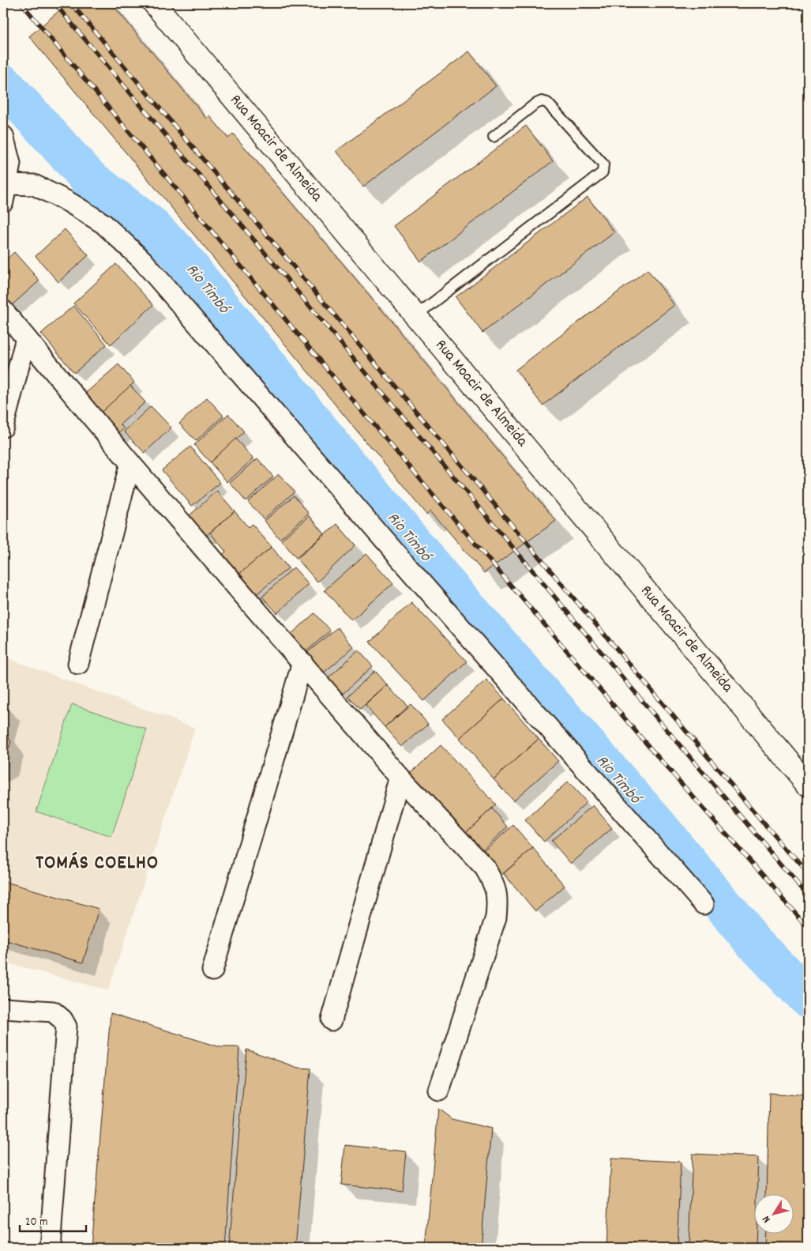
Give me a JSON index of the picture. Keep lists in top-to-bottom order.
{
  "streets": {
    "main road": ["Rua Moacir de Almeida"]
  },
  "districts": ["TOMÁS COELHO"],
  "water": ["Rio Timbó"],
  "scale_bar": "20 m",
  "north": "bottom left"
}
